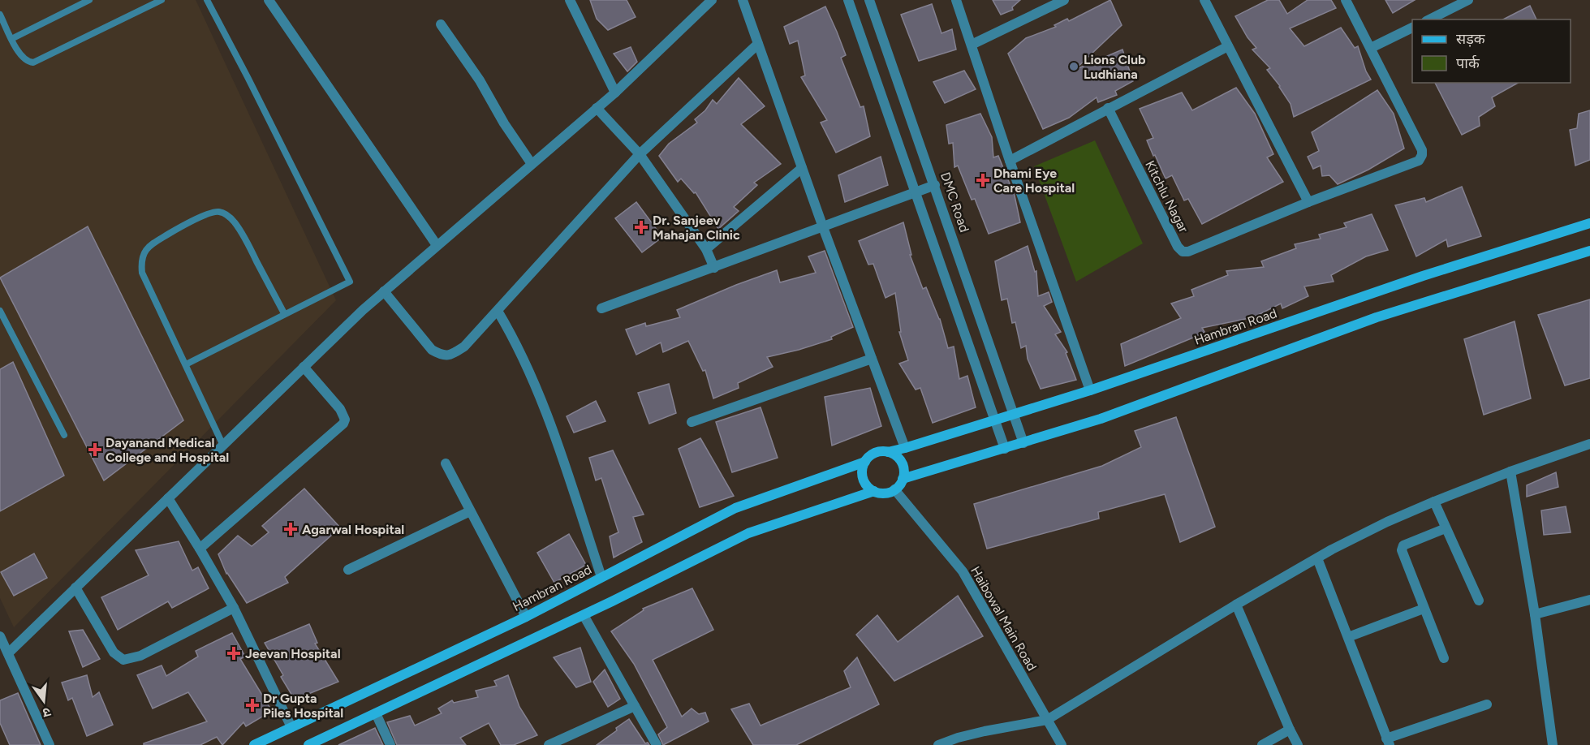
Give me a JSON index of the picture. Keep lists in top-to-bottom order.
{
  "streets": {
    "main road": ["Hambran Road"],
    "street": ["Kitchlu Nagar", "DMC Road", "Haibowal Main Road"]
  },
  "crossings": [
    ["DMC Road", "Hambran Road"],
    ["Hambran Road", "Haibowal Main Road"]
  ],
  "places": {
    "other": ["Lions Club Ludhiana"],
    "health": [
      "Dhami Eye Care Hospital",
      "Dr. Sanjeev Mahajan Clinic",
      "Dayanand Medical College and Hospital",
      "Agarwal Hospital",
      "Jeevan Hospital",
      "Dr Gupta Piles Hospital"
    ]
  },
  "legend": ["सड़क", "पार्क"],
  "north": "bottom"
}
